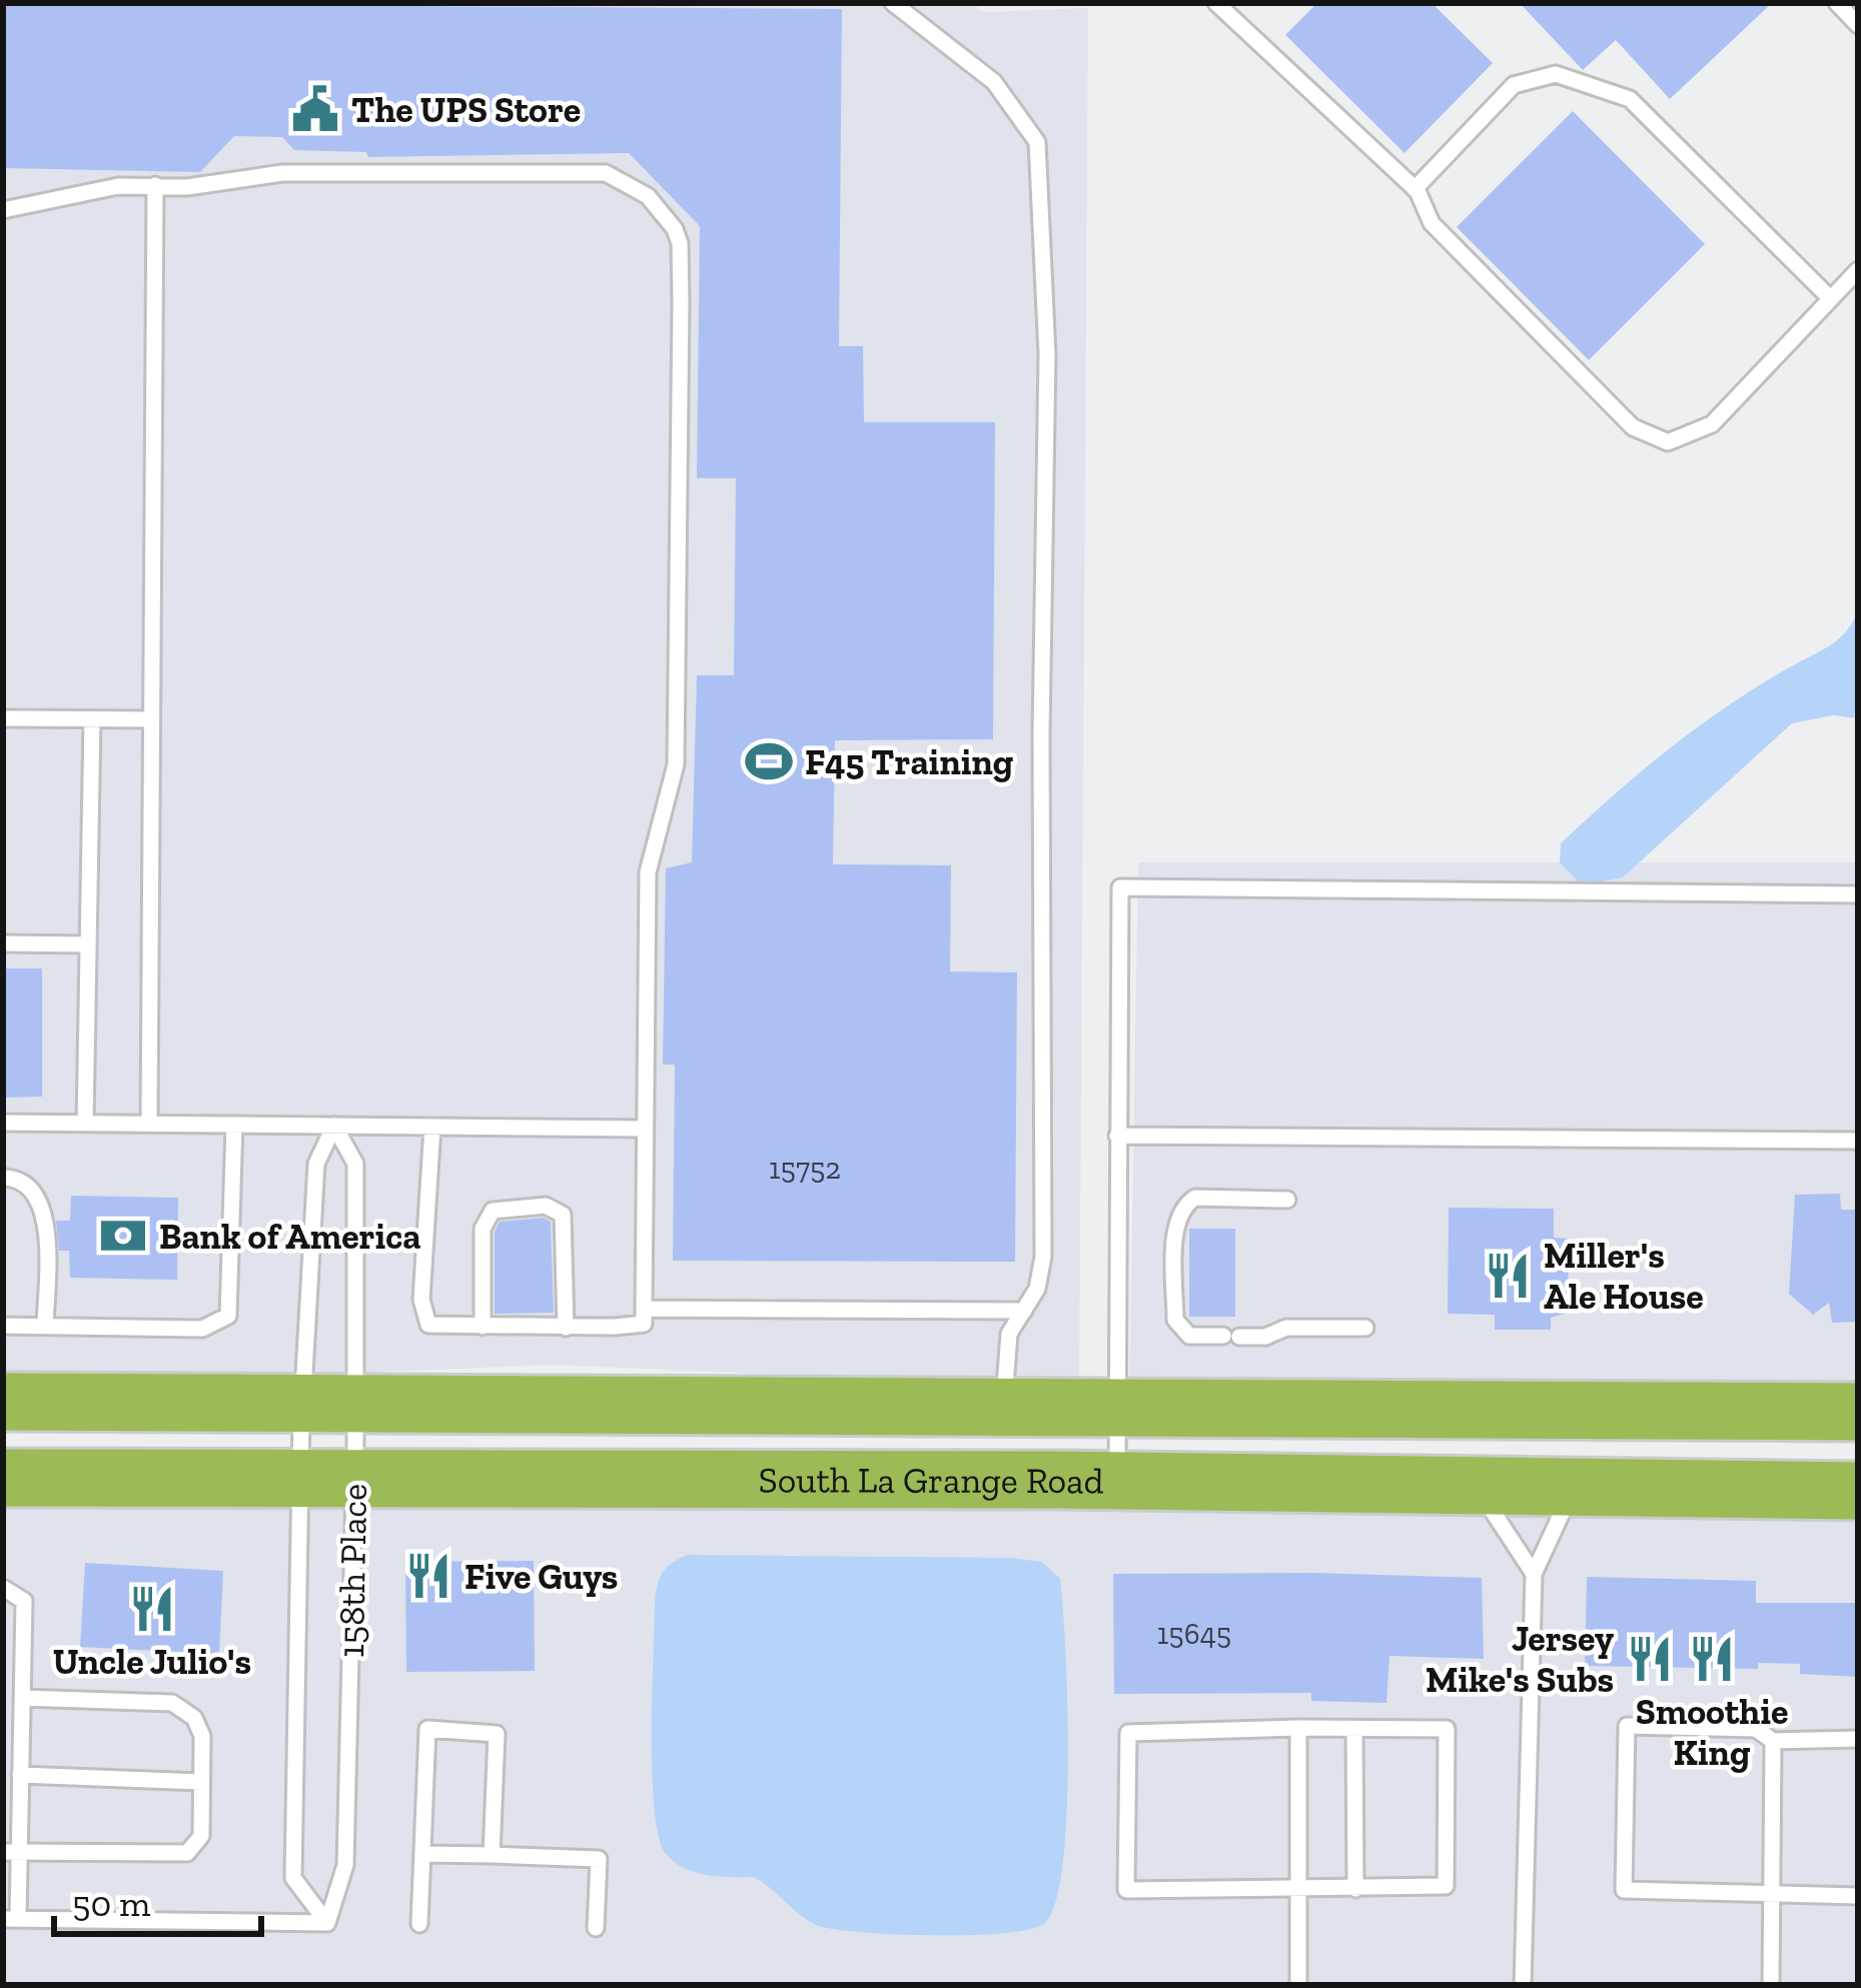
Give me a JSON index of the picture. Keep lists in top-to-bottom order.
{
  "streets": {
    "highway": ["South La Grange Road"],
    "lane": ["158th Place"]
  },
  "crossings": [
    ["South La Grange Road", "158th Place"]
  ],
  "places": {
    "public building": ["The UPS Store"],
    "sports": ["F45 Training"],
    "bank": ["Bank of America"],
    "restaurant": [
      "Miller's Ale House",
      "Five Guys",
      "Uncle Julio's",
      "Jersey Mike's Subs",
      "Smoothie King"
    ]
  },
  "house_numbers": ["15752", "15645"],
  "scale_bar": "50 m"
}
